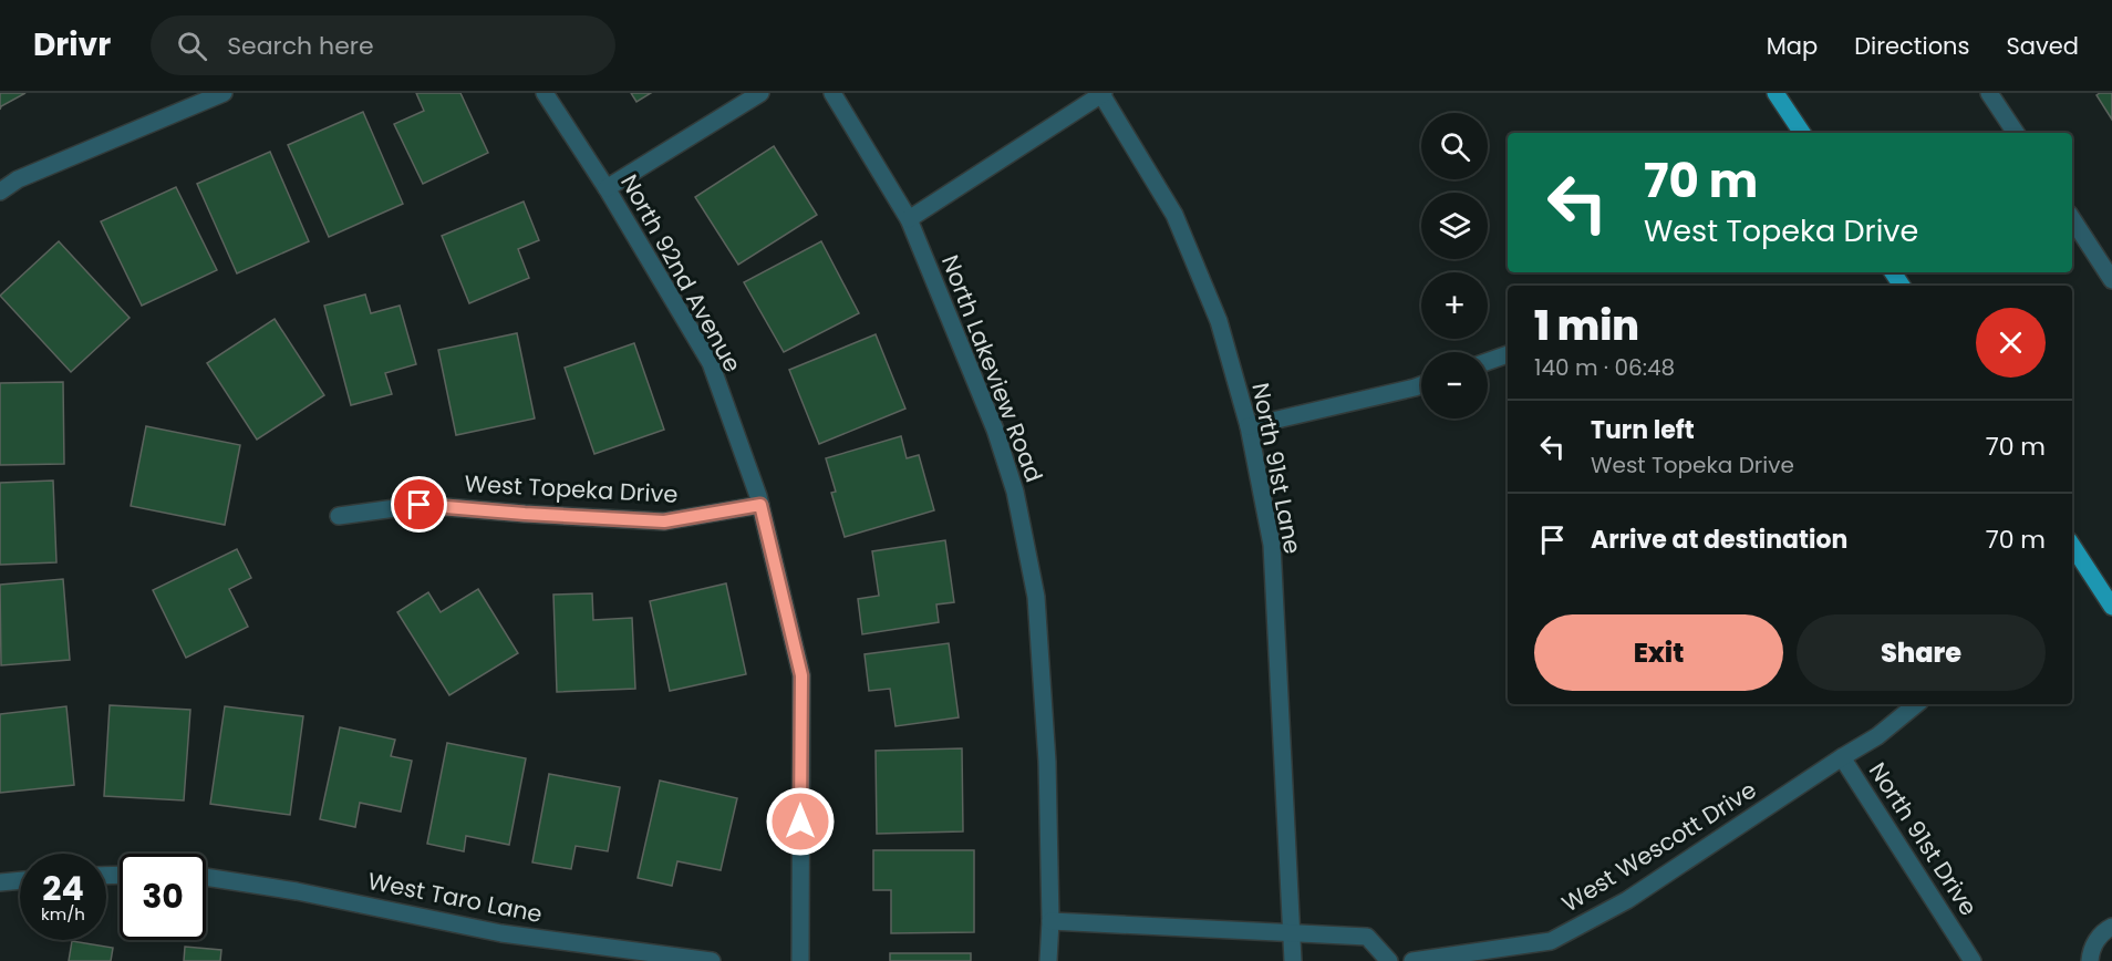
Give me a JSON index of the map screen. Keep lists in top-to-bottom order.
{
  "streets": {
    "street": [
      "North 92nd Avenue",
      "North Lakeview Road",
      "North 91st Lane",
      "West Topeka Drive",
      "North 91st Drive",
      "West Wescott Drive",
      "West Taro Lane"
    ]
  },
  "crossings": [
    ["North 92nd Avenue", "West Topeka Drive"],
    ["North 91st Drive", "West Wescott Drive"]
  ],
  "page": {
    "header": "Drivr",
    "search": "Search here",
    "nav": ["Map", "Directions", "Saved"],
    "map_buttons": ["+", "−"],
    "turn": ["70 m", "West Topeka Drive"],
    "heading": ["1 min", "140 m · 06:48"],
    "list": [
      {
        "name": "Turn left",
        "note": "West Topeka Drive",
        "value": "70 m"
      },
      {
        "name": "Arrive at destination",
        "value": "70 m"
      }
    ],
    "buttons": ["Exit", "Share"],
    "speed": "24 km/h",
    "limit": "30"
  }
}
